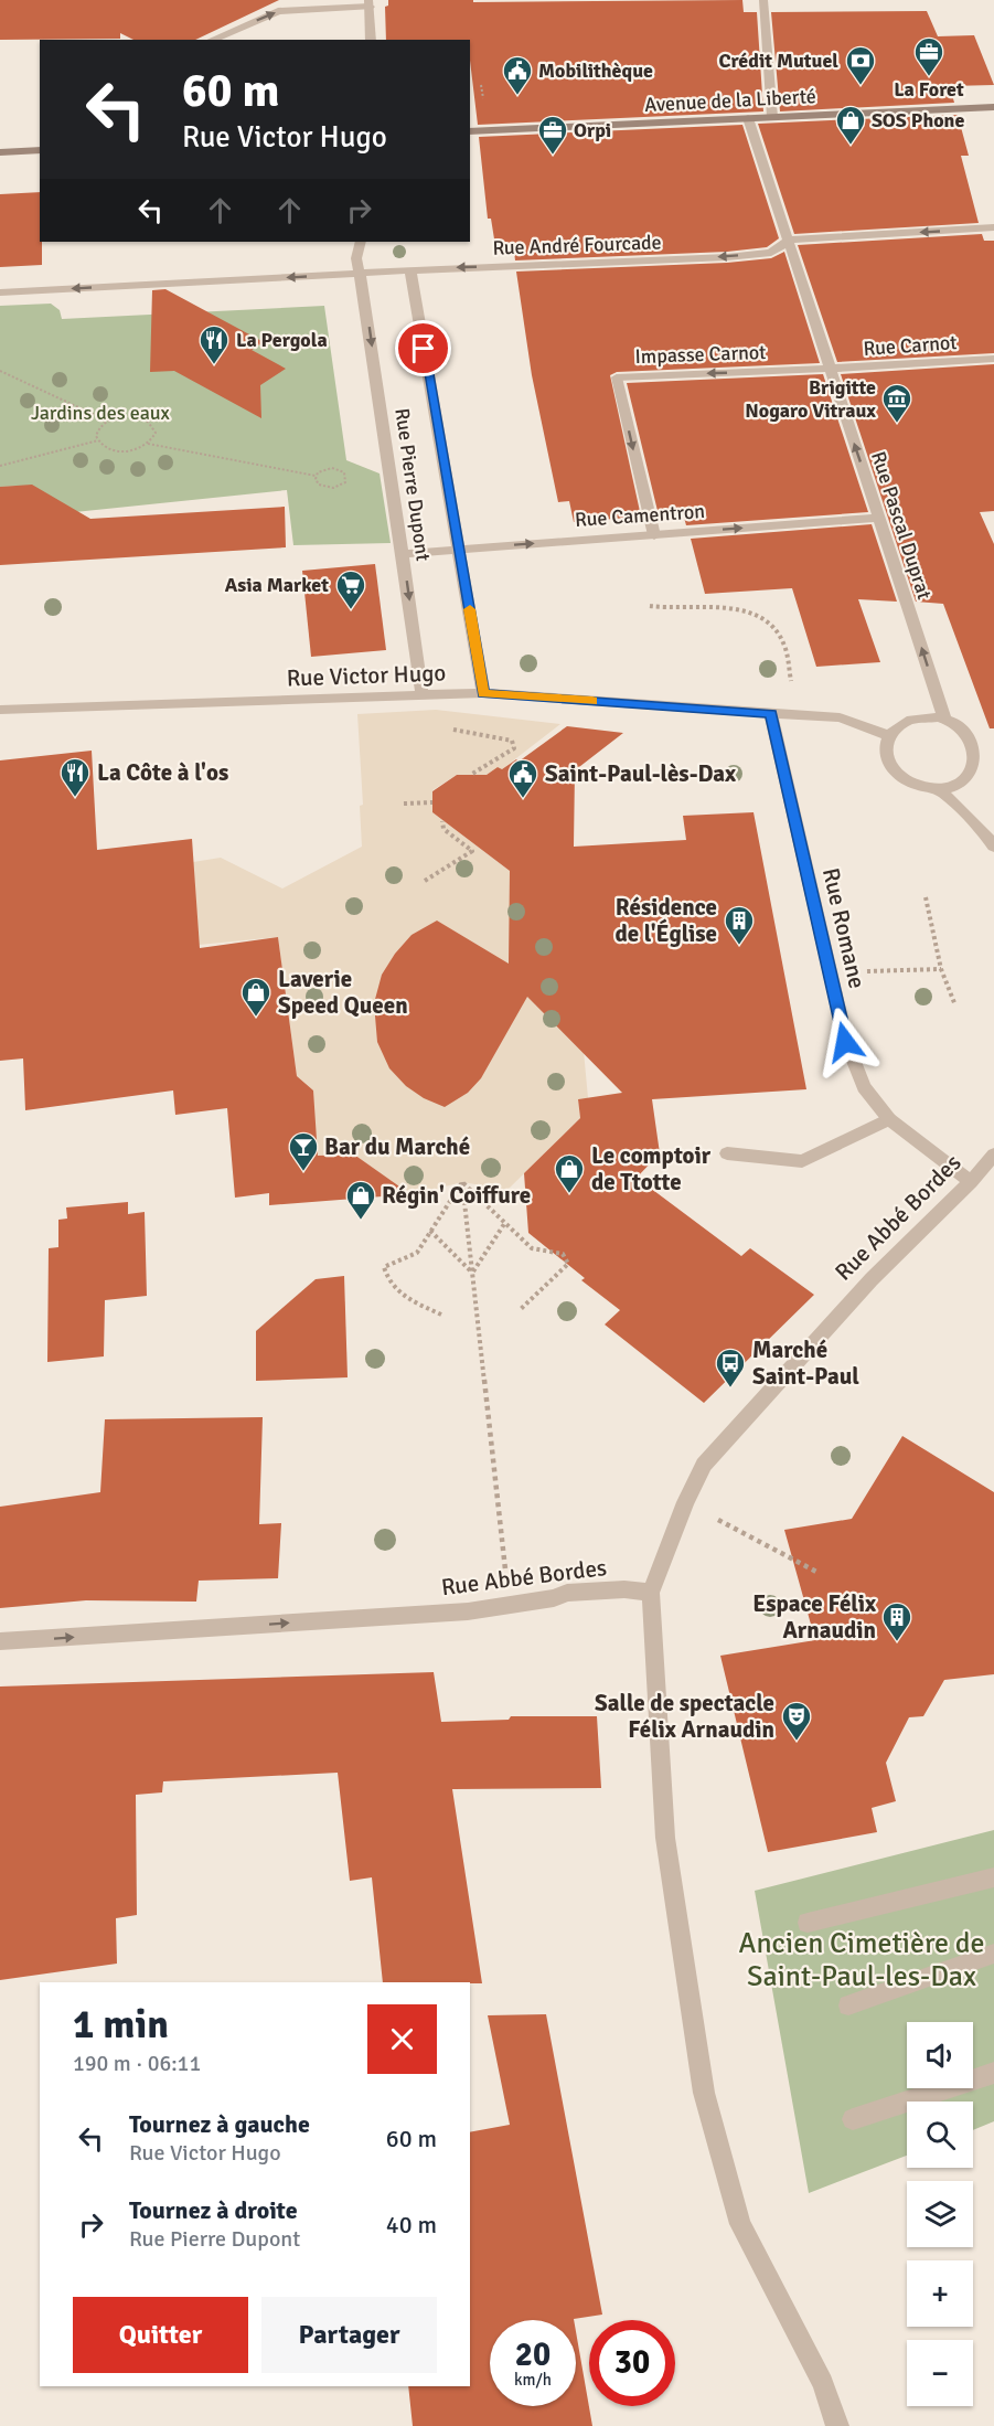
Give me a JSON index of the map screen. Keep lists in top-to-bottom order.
{
  "streets": {
    "main road": ["Avenue de la Liberté"],
    "street": [
      "Rue André Fourcade",
      "Rue Carnot",
      "Impasse Carnot",
      "Rue Pierre Dupont",
      "Rue Camentron",
      "Rue Pascal Duprat",
      "Rue Victor Hugo",
      "Rue Romane",
      "Rue Abbé Bordes"
    ]
  },
  "crossings": [
    ["Avenue de la Liberté", "Rue Pascal Duprat"],
    ["Rue André Fourcade", "Rue Pierre Dupont"],
    ["Rue André Fourcade", "Rue Pascal Duprat"],
    ["Rue Carnot", "Impasse Carnot"],
    ["Rue Carnot", "Rue Pascal Duprat"],
    ["Impasse Carnot", "Rue Camentron"],
    ["Impasse Carnot", "Rue Pascal Duprat"],
    ["Rue Pierre Dupont", "Rue Camentron"],
    ["Rue Pierre Dupont", "Rue Victor Hugo"],
    ["Rue Camentron", "Rue Pascal Duprat"],
    ["Rue Victor Hugo", "Rue Romane"],
    ["Rue Romane", "Rue Abbé Bordes"]
  ],
  "one_way": [
    "Rue André Fourcade",
    "Rue Camentron",
    "Rue Pascal Duprat",
    "Rue Abbé Bordes"
  ],
  "parks": ["Jardins des eaux", "Ancien Cimetière de Saint-Paul-les-Dax"],
  "places": {
    "office": ["La Foret", "Orpi"],
    "bank": ["Crédit Mutuel"],
    "public building": ["Mobilithèque", "Saint-Paul-lès-Dax"],
    "shop": [
      "SOS Phone",
      "Laverie Speed Queen",
      "Le comptoir de Ttotte",
      "Régin' Coiffure"
    ],
    "restaurant": ["La Pergola", "La Côte à l'os"],
    "museum": ["Brigitte Nogaro Vitraux"],
    "supermarket": ["Asia Market"],
    "building": ["Résidence de l'Église", "Espace Félix Arnaudin"],
    "bar": ["Bar du Marché"],
    "bus stop": ["Marché Saint-Paul"],
    "theatre": ["Salle de spectacle Félix Arnaudin"]
  },
  "page": {
    "turn": ["60 m", "Rue Victor Hugo"],
    "heading": ["1 min", "190 m · 06:11"],
    "map_buttons": ["+", "−"],
    "list": [
      {
        "name": "Tournez à gauche",
        "note": "Rue Victor Hugo",
        "value": "60 m"
      },
      {
        "name": "Tournez à droite",
        "note": "Rue Pierre Dupont",
        "value": "40 m"
      }
    ],
    "buttons": ["Quitter", "Partager"],
    "speed": "20 km/h",
    "limit": "30"
  }
}
